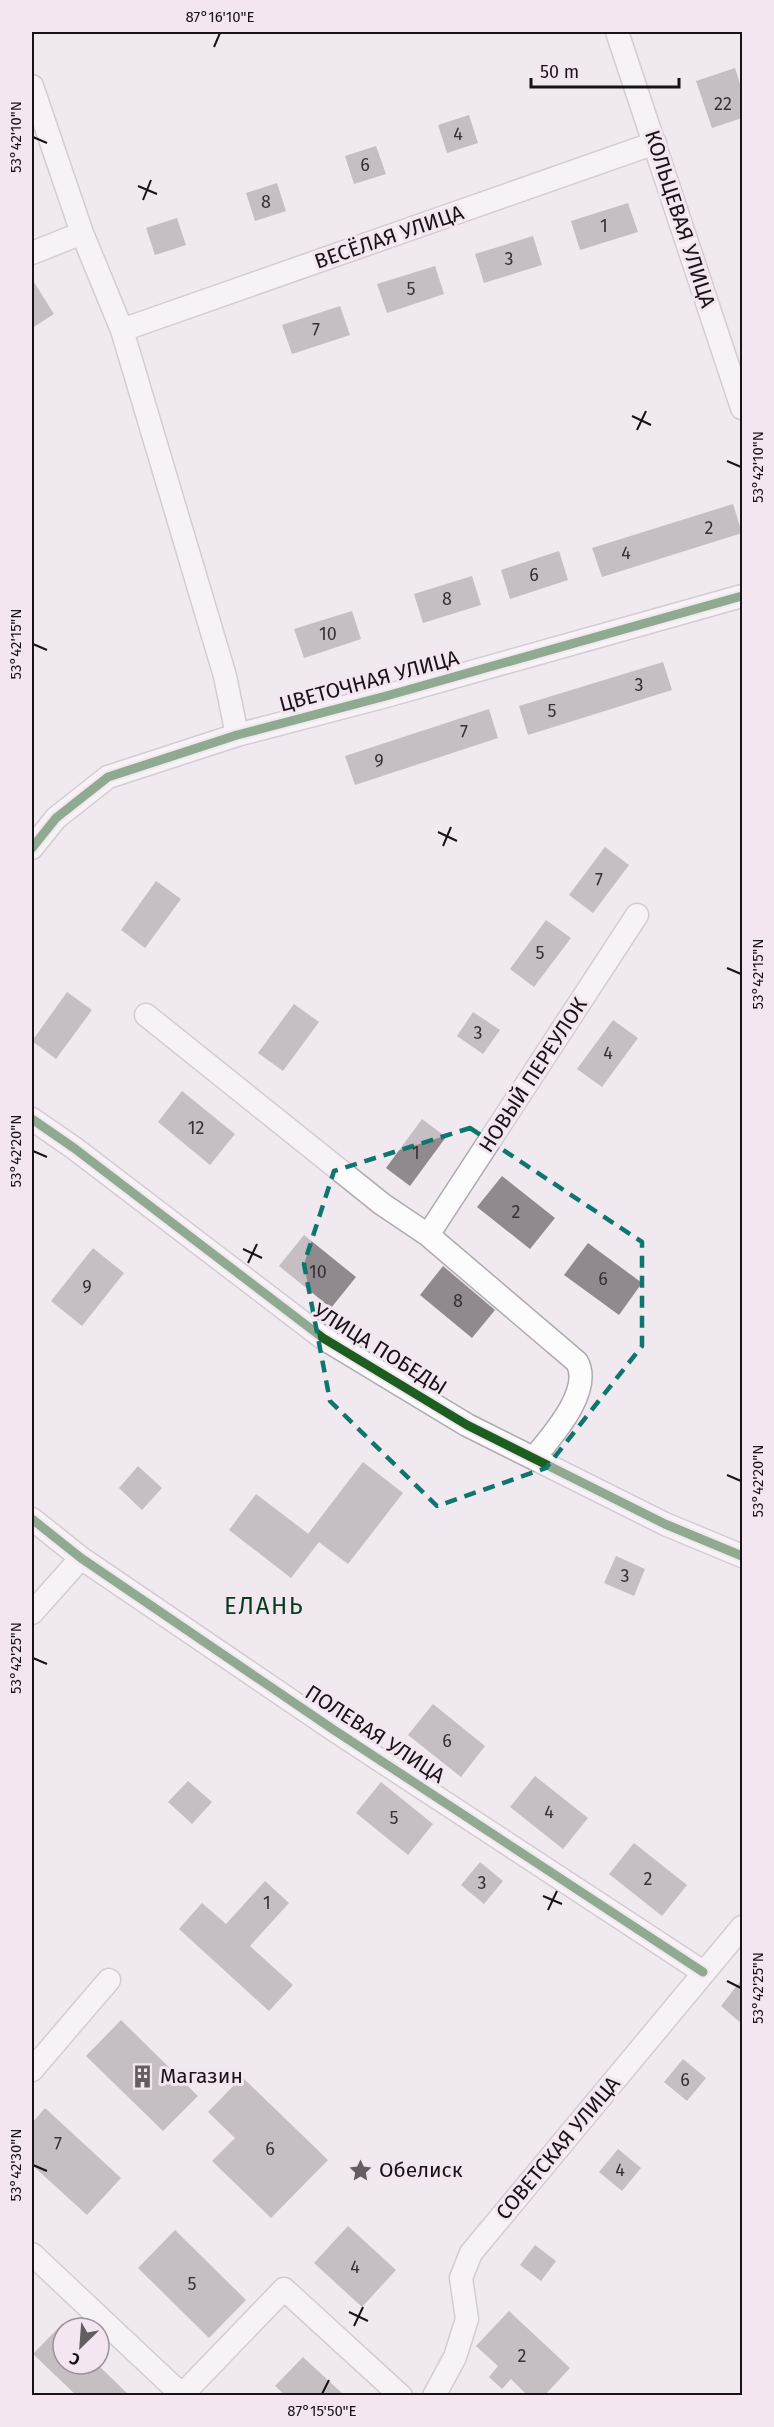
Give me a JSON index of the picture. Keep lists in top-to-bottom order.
{
  "streets": {
    "street": [
      "КОЛЬЦЕВАЯ УЛИЦА",
      "ВЕСЁЛАЯ УЛИЦА",
      "ЦВЕТОЧНАЯ УЛИЦА",
      "НОВЫЙ ПЕРЕУЛОК",
      "УЛИЦА ПОБЕДЫ",
      "ПОЛЕВАЯ УЛИЦА",
      "СОВЕТСКАЯ УЛИЦА"
    ]
  },
  "crossings": [
    ["КОЛЬЦЕВАЯ УЛИЦА", "ВЕСЁЛАЯ УЛИЦА"],
    ["ПОЛЕВАЯ УЛИЦА", "СОВЕТСКАЯ УЛИЦА"]
  ],
  "districts": ["ЕЛАНЬ"],
  "places": {
    "building": ["Магазин"],
    "place": ["Обелиск"]
  },
  "house_numbers": [
    "22",
    "4",
    "6",
    "8",
    "1",
    "3",
    "5",
    "7",
    "2",
    "4",
    "6",
    "8",
    "10",
    "3",
    "5",
    "7",
    "9",
    "7",
    "5",
    "3",
    "4",
    "12",
    "1",
    "2",
    "10",
    "6",
    "9",
    "8",
    "3",
    "6",
    "4",
    "5",
    "2",
    "3",
    "1",
    "6",
    "7",
    "6",
    "4",
    "4",
    "5",
    "2"
  ],
  "scale_bar": "50 m",
  "north": "bottom left",
  "coordinates": [
    "87°16'10\"E",
    "53°42'10\"N",
    "53°42'15\"N",
    "53°42'20\"N",
    "53°42'25\"N",
    "53°42'30\"N",
    "87°15'50\"E"
  ]
}
